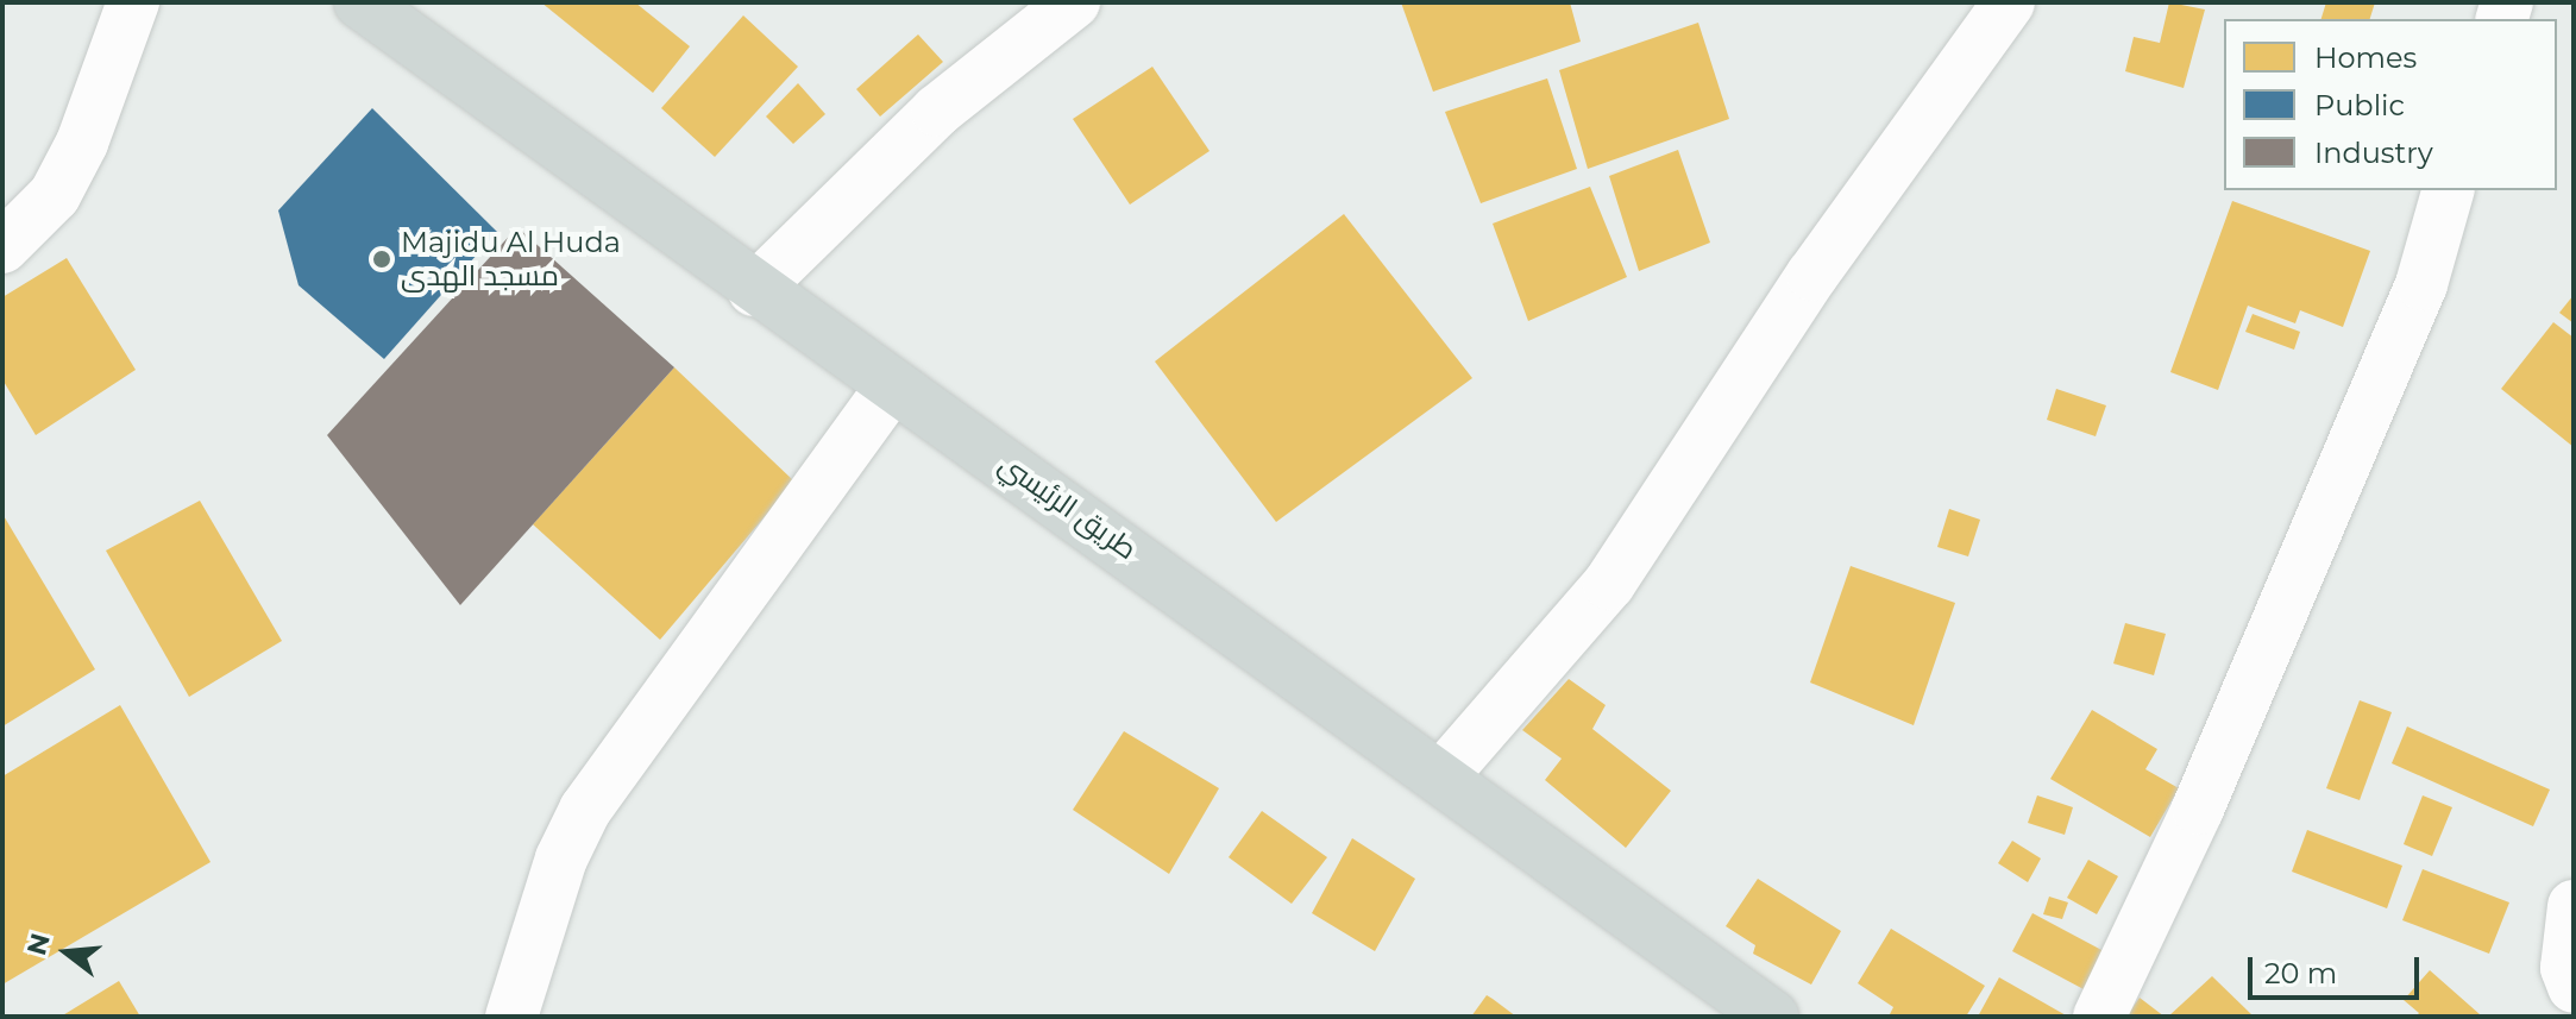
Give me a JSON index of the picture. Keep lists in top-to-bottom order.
{
  "streets": {
    "main road": ["طريق الرئيسي"]
  },
  "places": ["Majidu Al Huda مسجد الهدى"],
  "legend": ["Homes", "Public", "Industry"],
  "scale_bar": "20 m",
  "north": "left"
}
